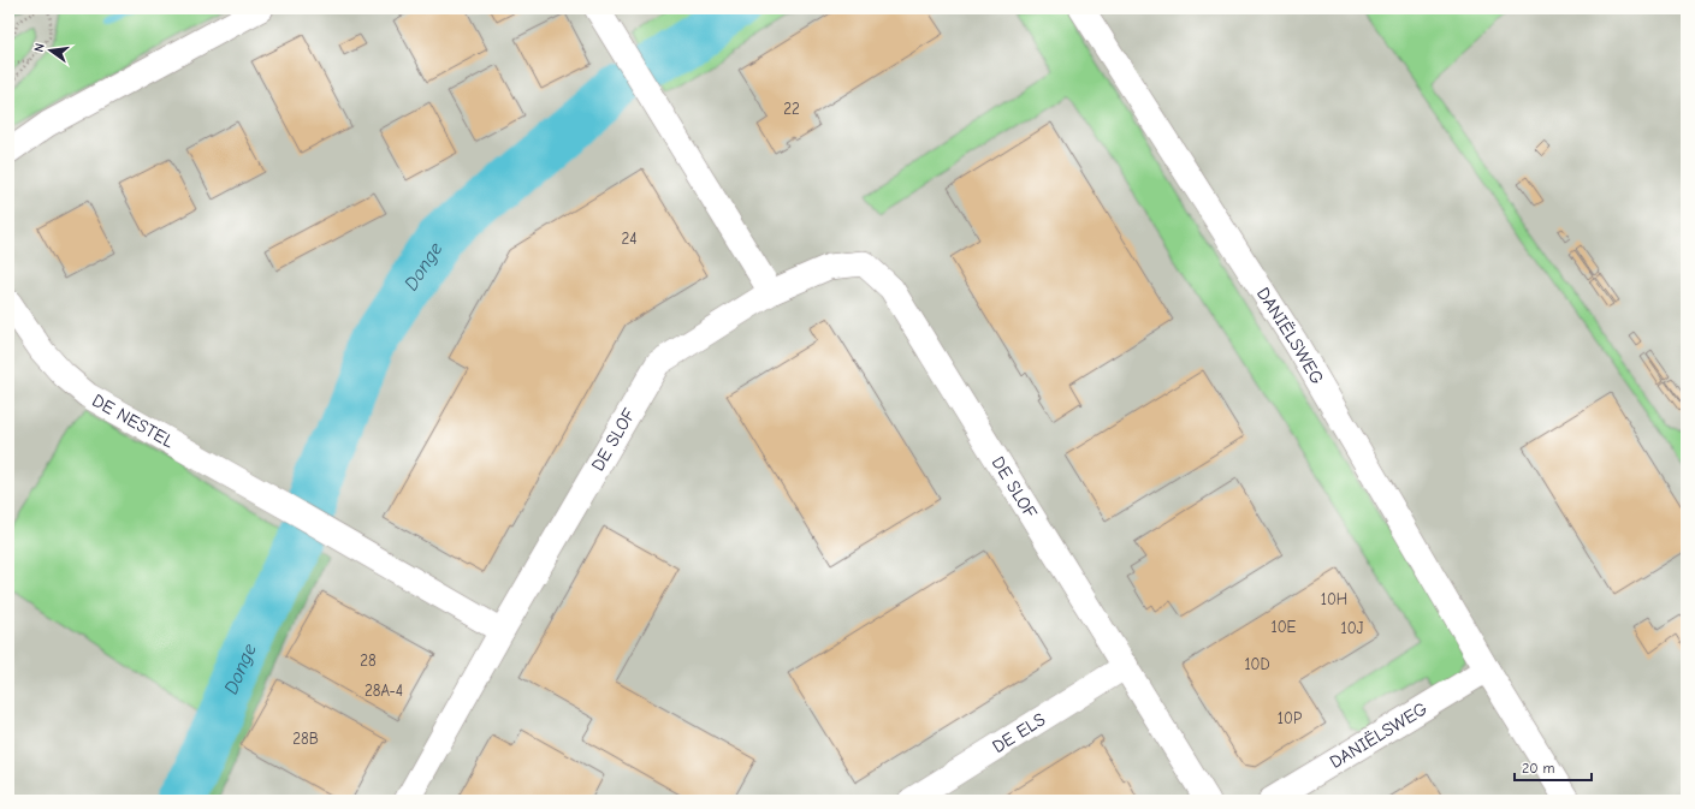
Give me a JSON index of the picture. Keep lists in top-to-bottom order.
{
  "streets": {
    "street": [
      "DANIËLSWEG",
      "DE NESTEL",
      "DE SLOF",
      "DE ELS"
    ]
  },
  "crossings": [
    ["DE NESTEL", "DE SLOF"],
    ["DE SLOF", "DE ELS"]
  ],
  "water": ["Donge"],
  "house_numbers": [
    "22",
    "24",
    "10H",
    "10E",
    "10J",
    "28",
    "10D",
    "28A-4",
    "10P",
    "28B"
  ],
  "scale_bar": "20 m",
  "north": "left"
}
